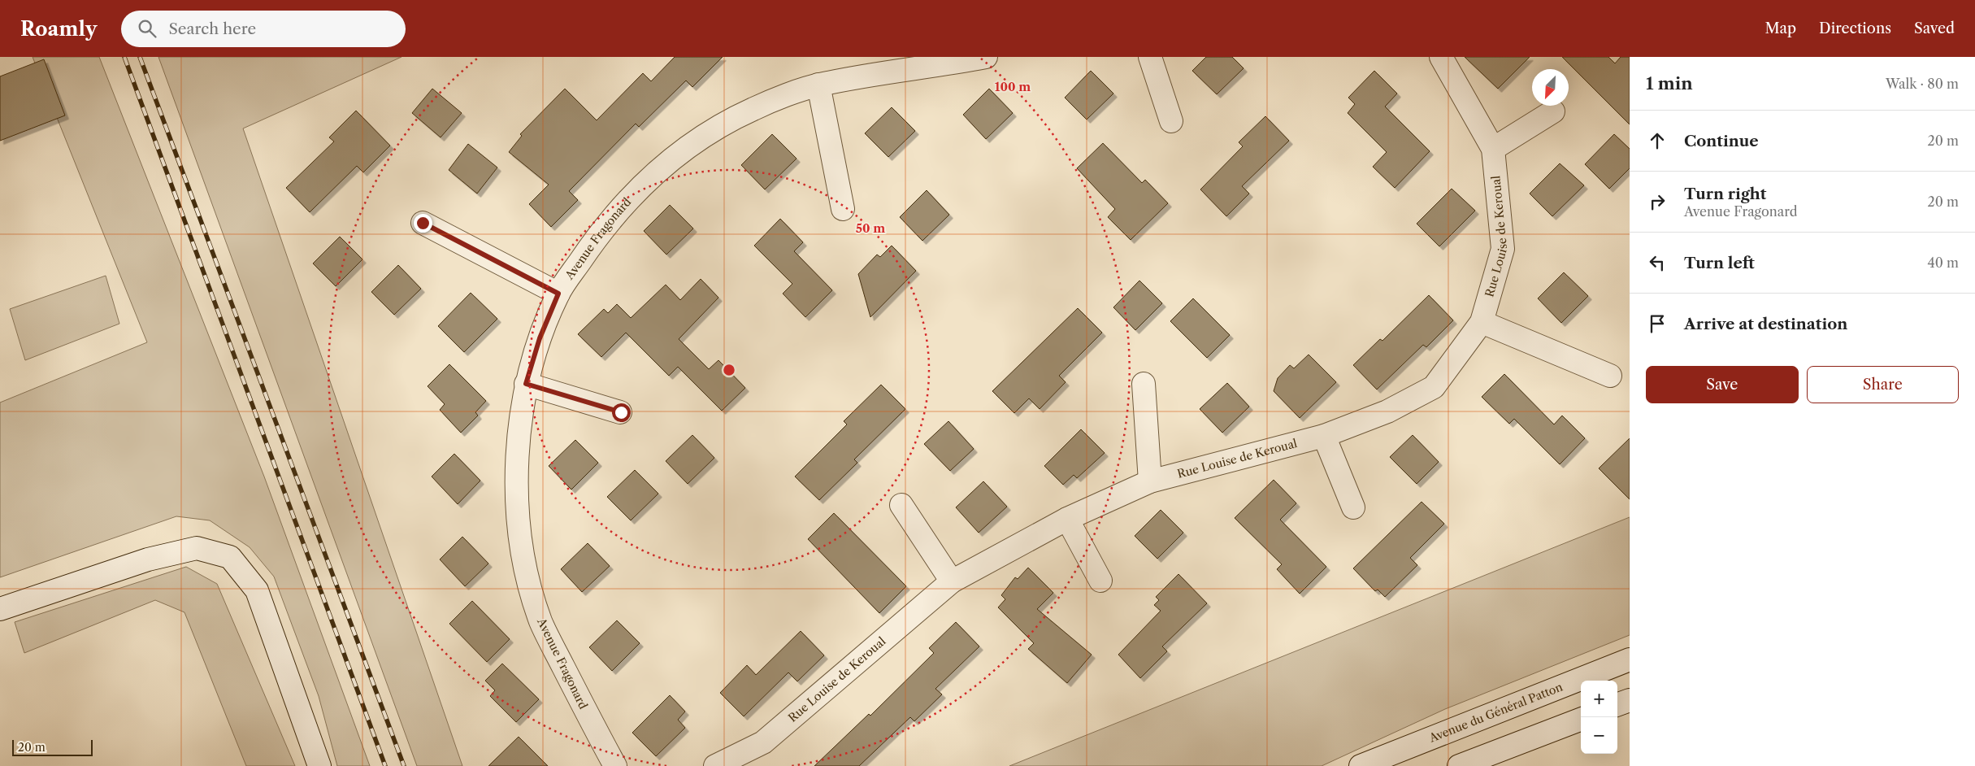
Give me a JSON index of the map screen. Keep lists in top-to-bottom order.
{
  "streets": {
    "street": ["Rue Louise de Keroual", "Avenue Fragonard", "Avenue du Général Patton"]
  },
  "scale_bar": "20 m",
  "north": "bottom left",
  "page": {
    "header": "Roamly",
    "search": "Search here",
    "nav": ["Map", "Directions", "Saved"],
    "heading": ["1 min", "Walk · 80 m"],
    "list": [
      ["Continue", "20 m"],
      ["Turn right", "Avenue Fragonard", "20 m"],
      ["Turn left", "40 m"],
      "Arrive at destination"
    ],
    "buttons": ["Save", "Share"],
    "map_buttons": ["+", "−"],
    "scale": "20 m"
  },
  "rings": ["100 m", "50 m"]
}
